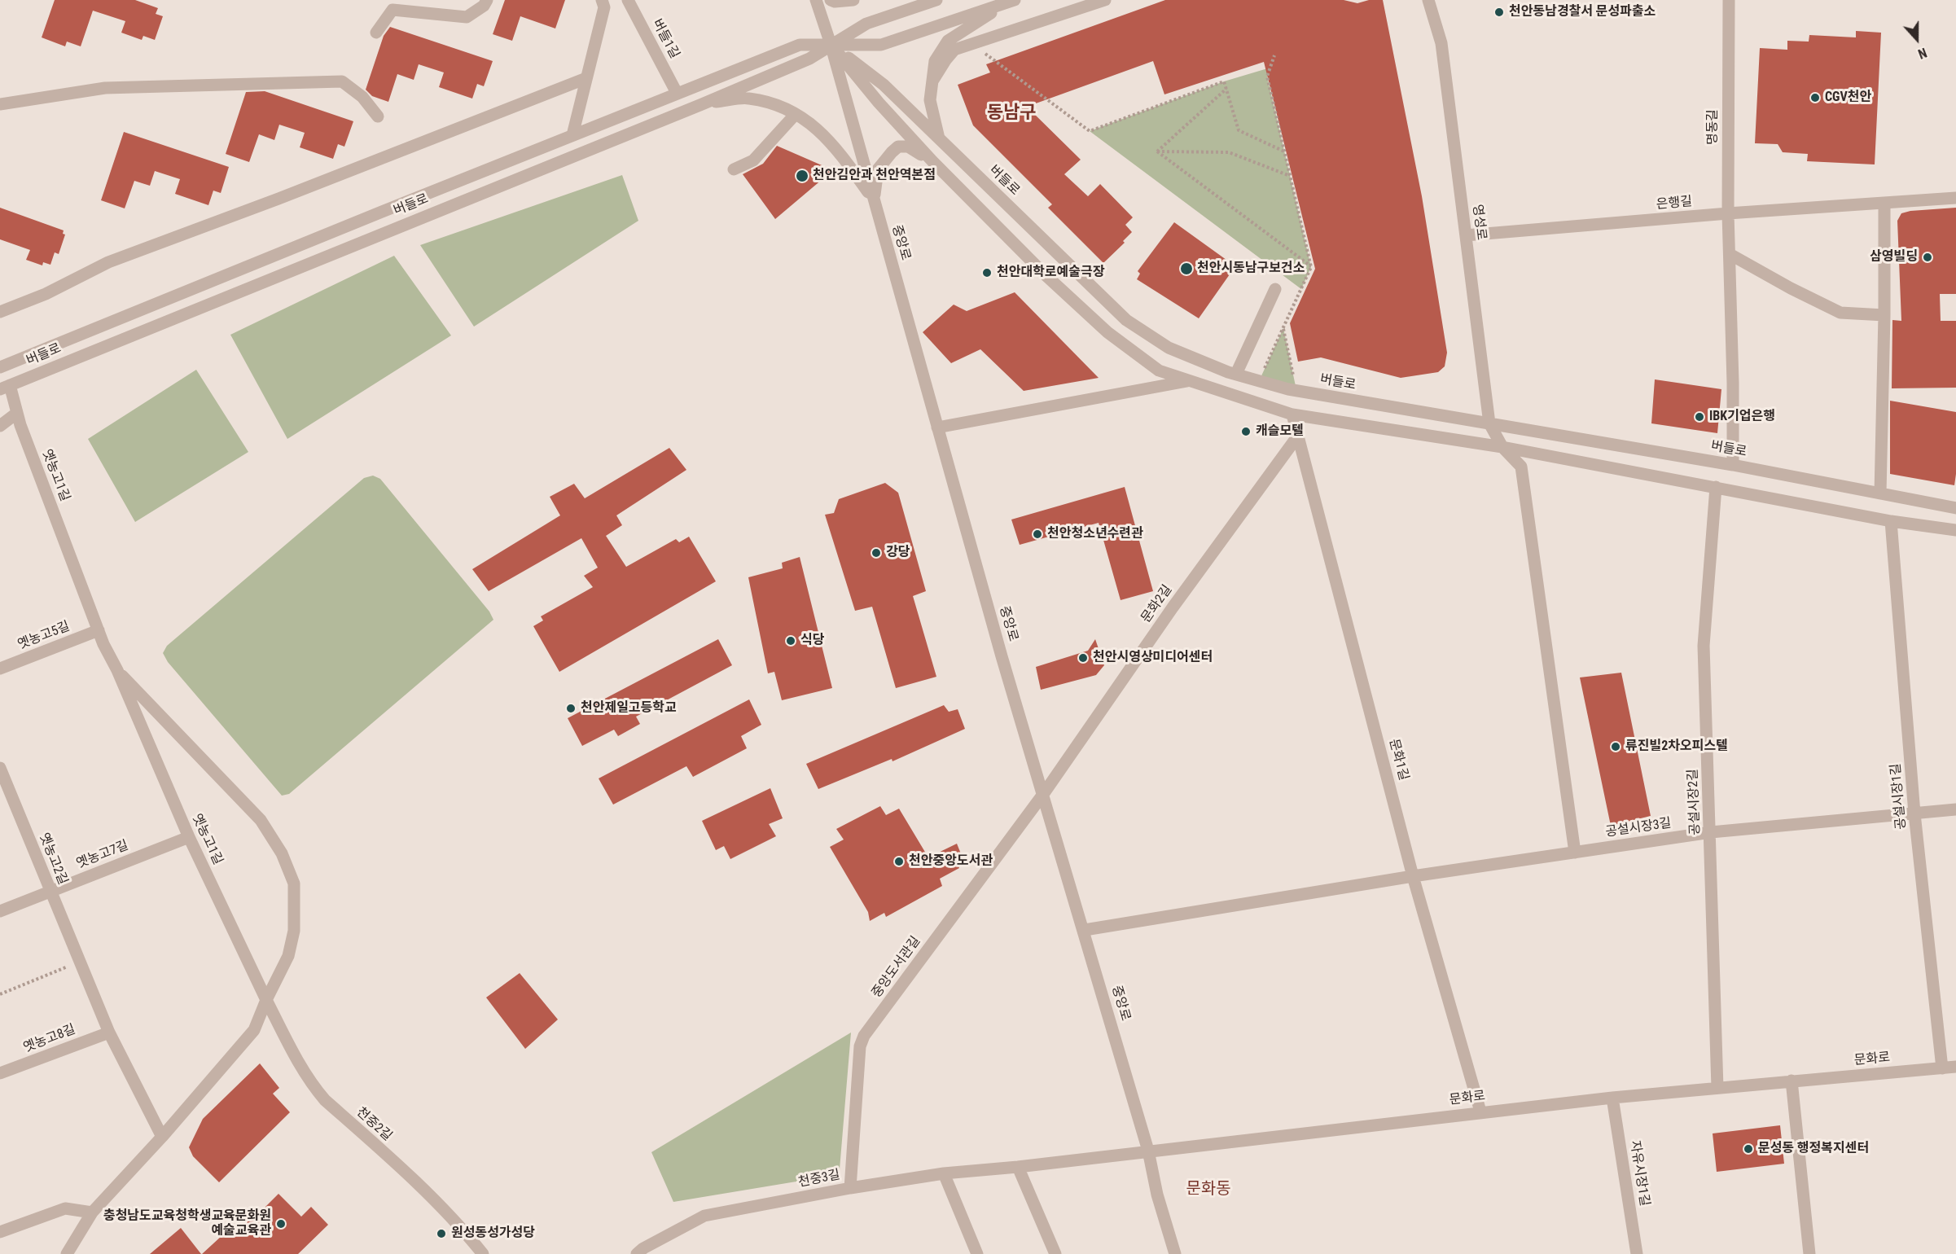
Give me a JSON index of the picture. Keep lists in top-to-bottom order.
{
  "streets": {
    "street": [
      "버들1길",
      "명동길",
      "버들로",
      "은행길",
      "영성로",
      "중앙로",
      "옛농고1길",
      "문화2길",
      "옛농고5길",
      "문화1길",
      "공설시장1길",
      "공설시장2길",
      "공설시장3길",
      "옛농고7길",
      "옛농고2길",
      "중앙도서관길",
      "옛농고8길",
      "문화로",
      "천중2길",
      "자유시장1길",
      "천중3길"
    ]
  },
  "crossings": [
    ["버들1길", "버들로"],
    ["명동길", "버들로"],
    ["명동길", "은행길"],
    ["버들로", "영성로"],
    ["버들로", "중앙로"],
    ["버들로", "옛농고1길"],
    ["은행길", "영성로"],
    ["영성로", "공설시장3길"],
    ["중앙로", "문화2길"],
    ["중앙로", "공설시장3길"],
    ["중앙로", "중앙도서관길"],
    ["중앙로", "문화로"],
    ["중앙로", "천중3길"],
    ["옛농고1길", "옛농고5길"],
    ["옛농고1길", "옛농고7길"],
    ["옛농고1길", "천중2길"],
    ["문화2길", "문화1길"],
    ["문화2길", "중앙도서관길"],
    ["문화1길", "공설시장3길"],
    ["문화1길", "문화로"],
    ["공설시장1길", "공설시장3길"],
    ["공설시장1길", "문화로"],
    ["공설시장2길", "공설시장3길"],
    ["공설시장2길", "문화로"],
    ["옛농고7길", "옛농고2길"],
    ["옛농고2길", "옛농고8길"],
    ["중앙도서관길", "천중3길"],
    ["문화로", "자유시장1길"],
    ["문화로", "천중3길"]
  ],
  "districts": ["동남구", "문화동"],
  "places": [
    "천안동남경찰서 문성파출소",
    "CGV천안",
    "천안김안과 천안역본점",
    "삼영빌딩",
    "천안시동남구보건소",
    "천안대학로예술극장",
    "IBK기업은행",
    "캐슬모텔",
    "천안청소년수련관",
    "강당",
    "식당",
    "천안시영상미디어센터",
    "천안제일고등학교",
    "류진빌2차오피스텔",
    "천안중앙도서관",
    "문성동 행정복지센터",
    "충청남도교육청학생교육문화원 예술교육관",
    "원성동성가성당"
  ],
  "north": "bottom"
}
